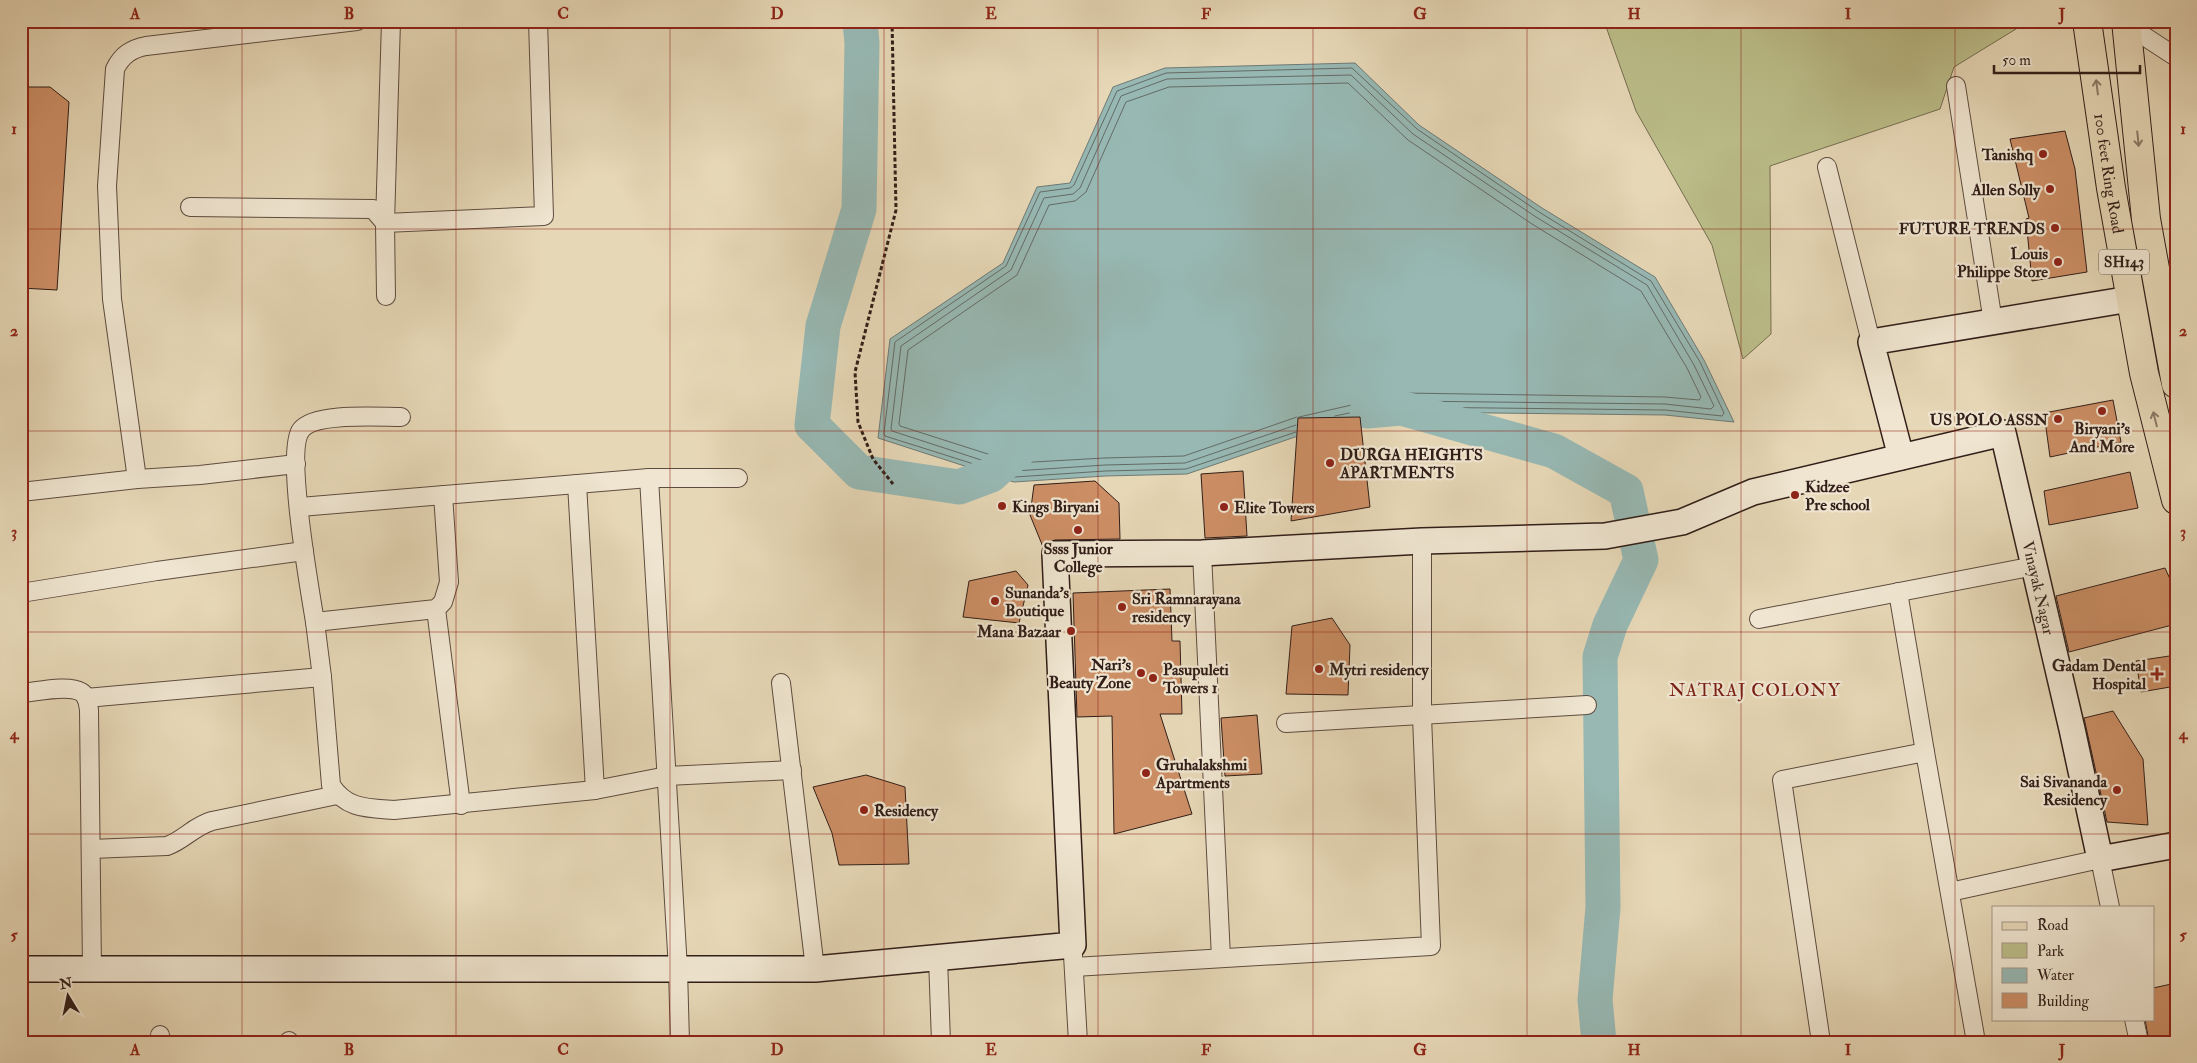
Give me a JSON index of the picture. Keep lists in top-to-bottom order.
{
  "streets": {
    "main road": ["100 feet Ring Road", "SH143"],
    "street": ["Vinayak Nagar"]
  },
  "districts": ["NATRAJ COLONY"],
  "places": {
    "other": [
      "Tanishq",
      "Allen Solly",
      "FUTURE TRENDS",
      "Louis Philippe Store",
      "Biryani's And More",
      "US POLO ASSN",
      "DURGA HEIGHTS APARTMENTS",
      "Kidzee Pre school",
      "Kings Biryani",
      "Elite Towers",
      "Ssss Junior College",
      "Sunanda's Boutique",
      "Sri Ramnarayana residency",
      "Mana Bazaar",
      "Mytri residency",
      "Nari's Beauty Zone",
      "Pasupuleti Towers 1",
      "Gruhalakshmi Apartments",
      "Sai Sivananda Residency",
      "Residency"
    ],
    "health": ["Gadam Dental Hospital"]
  },
  "legend": [
    "Road",
    "Park",
    "Water",
    "Building"
  ],
  "scale_bar": "50 m",
  "north": "top",
  "grid": {
    "columns": [
      "A",
      "B",
      "C",
      "D",
      "E",
      "F",
      "G",
      "H",
      "I",
      "J"
    ],
    "rows": [
      "1",
      "2",
      "3",
      "4",
      "5"
    ]
  }
}
